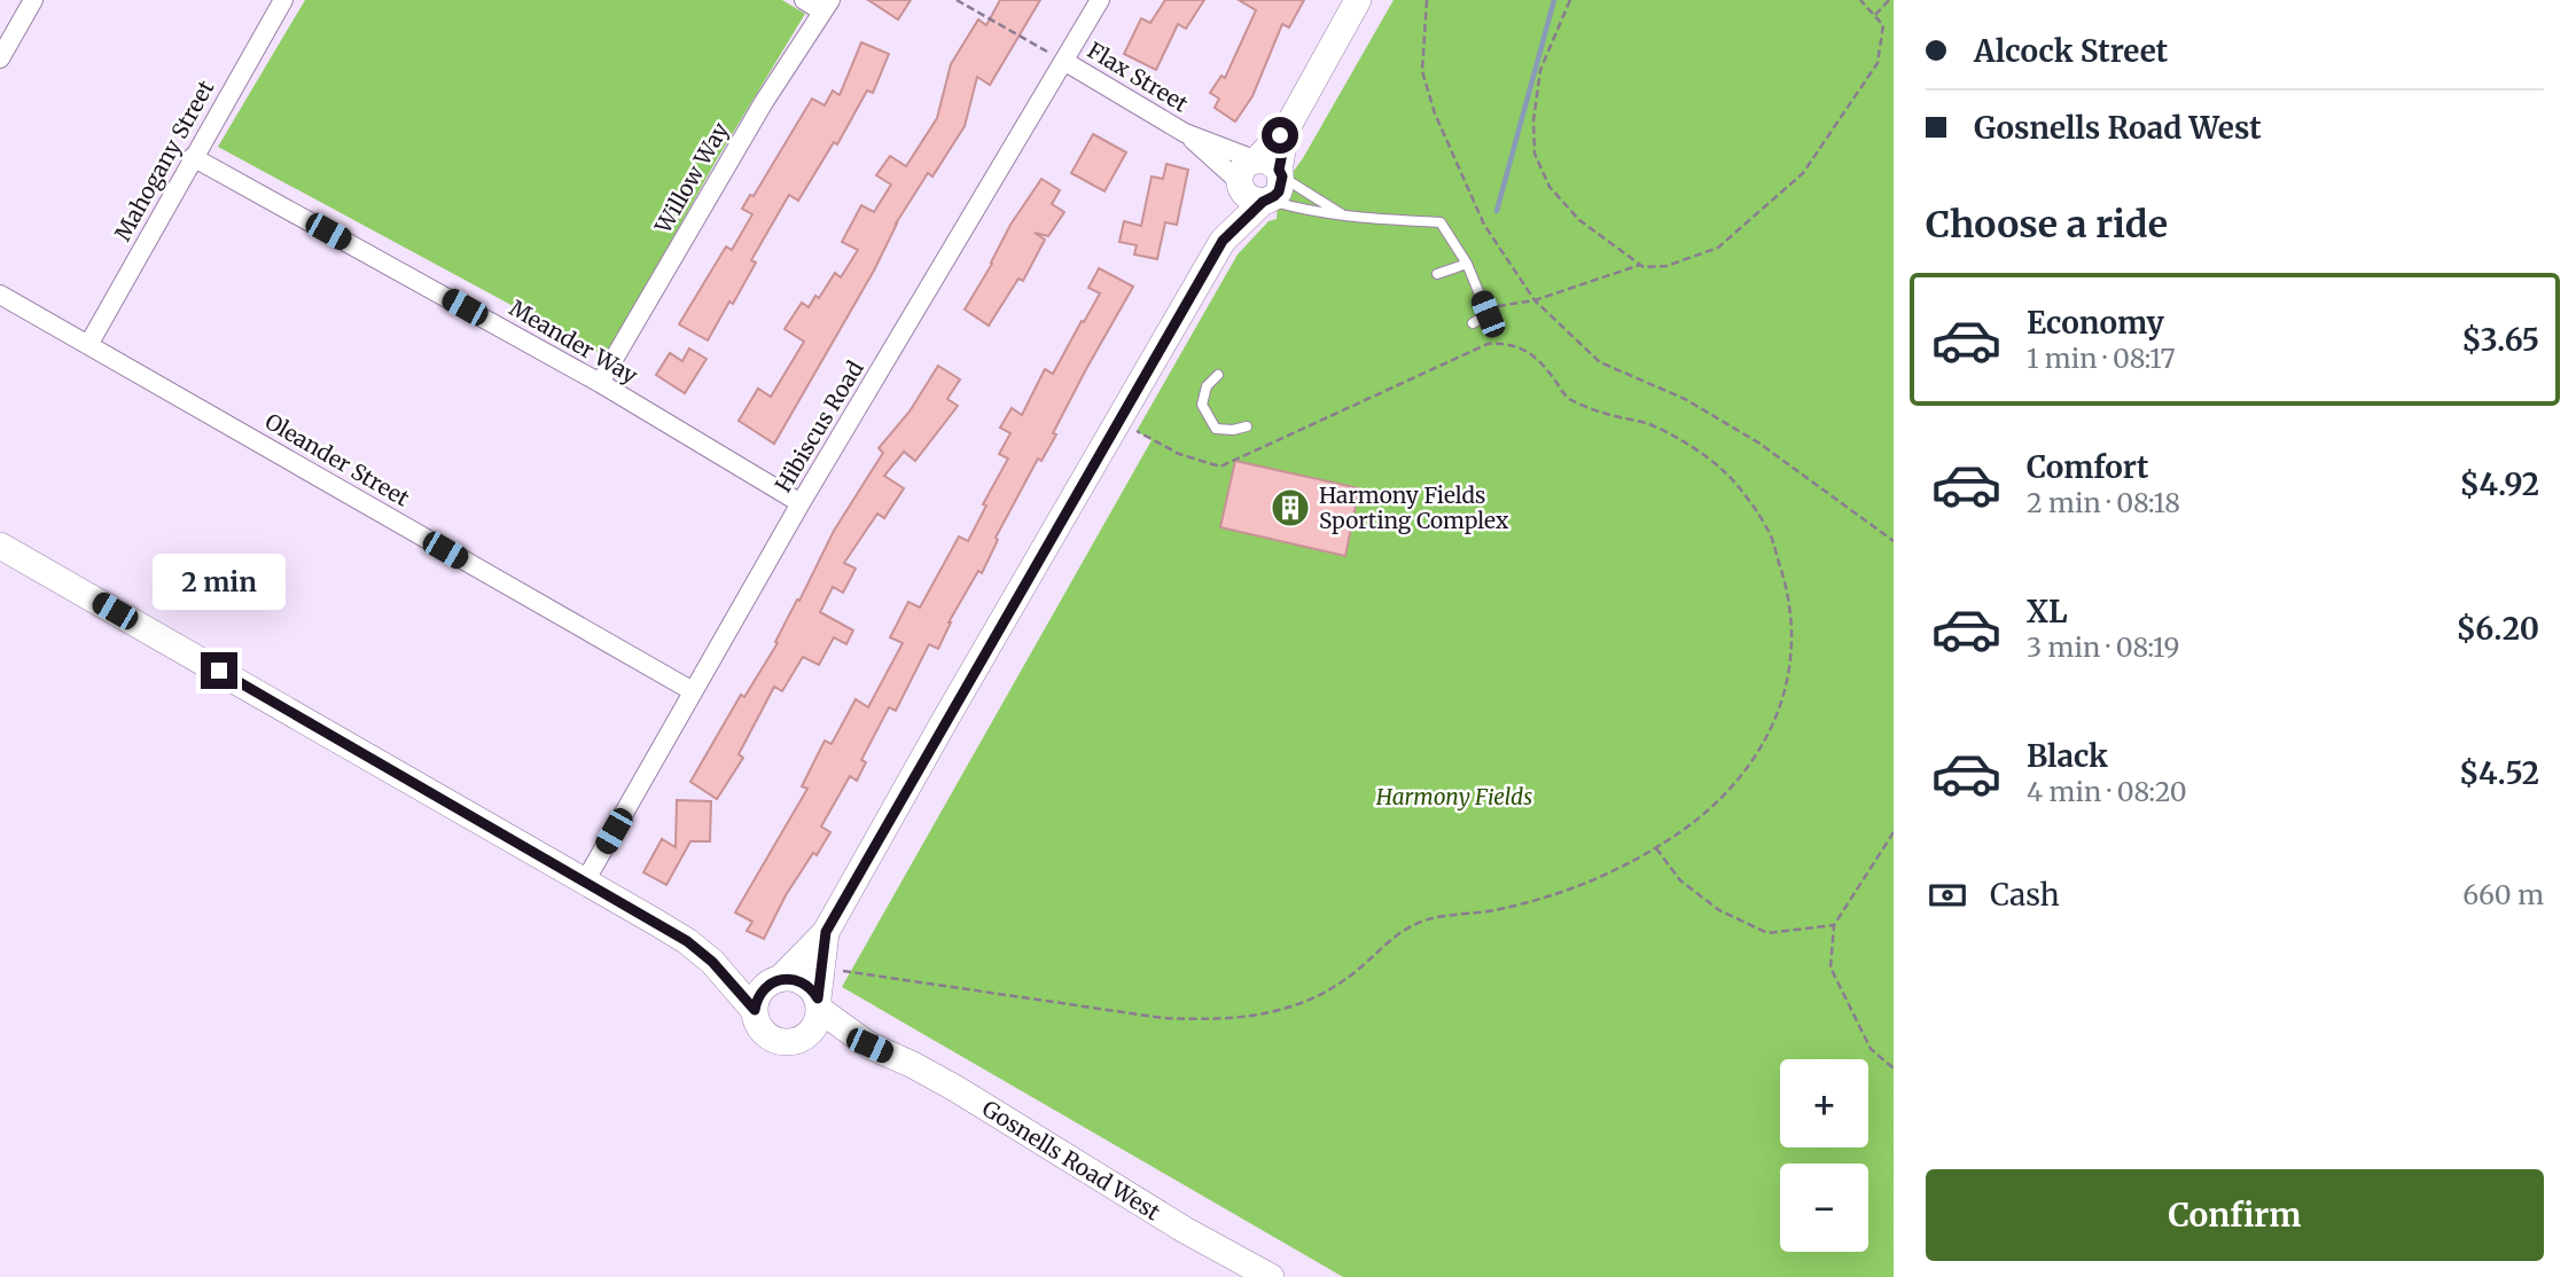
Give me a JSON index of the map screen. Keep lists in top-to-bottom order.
{
  "streets": {
    "main road": ["Gosnells Road West"],
    "street": [
      "Flax Street",
      "Mahogany Street",
      "Willow Way",
      "Meander Way",
      "Hibiscus Road",
      "Oleander Street"
    ]
  },
  "crossings": [
    ["Flax Street", "Hibiscus Road"],
    ["Mahogany Street", "Meander Way"],
    ["Mahogany Street", "Oleander Street"],
    ["Willow Way", "Meander Way"],
    ["Meander Way", "Hibiscus Road"],
    ["Hibiscus Road", "Oleander Street"],
    ["Hibiscus Road", "Gosnells Road West"]
  ],
  "parks": ["Harmony Fields"],
  "places": {
    "building": ["Harmony Fields Sporting Complex"]
  },
  "page": {
    "banner": ["Alcock Street", "Gosnells Road West"],
    "heading": "Choose a ride",
    "list": [
      {
        "name": "Economy",
        "note": "1 min · 08:17",
        "value": "$3.65"
      },
      {
        "name": "Comfort",
        "note": "2 min · 08:18",
        "value": "$4.92"
      },
      {
        "name": "XL",
        "note": "3 min · 08:19",
        "value": "$6.20"
      },
      {
        "name": "Black",
        "note": "4 min · 08:20",
        "value": "$4.52"
      }
    ],
    "bubble": "2 min",
    "pay": ["Cash", "660 m"],
    "map_buttons": ["+", "−"],
    "buttons": "Confirm"
  }
}
